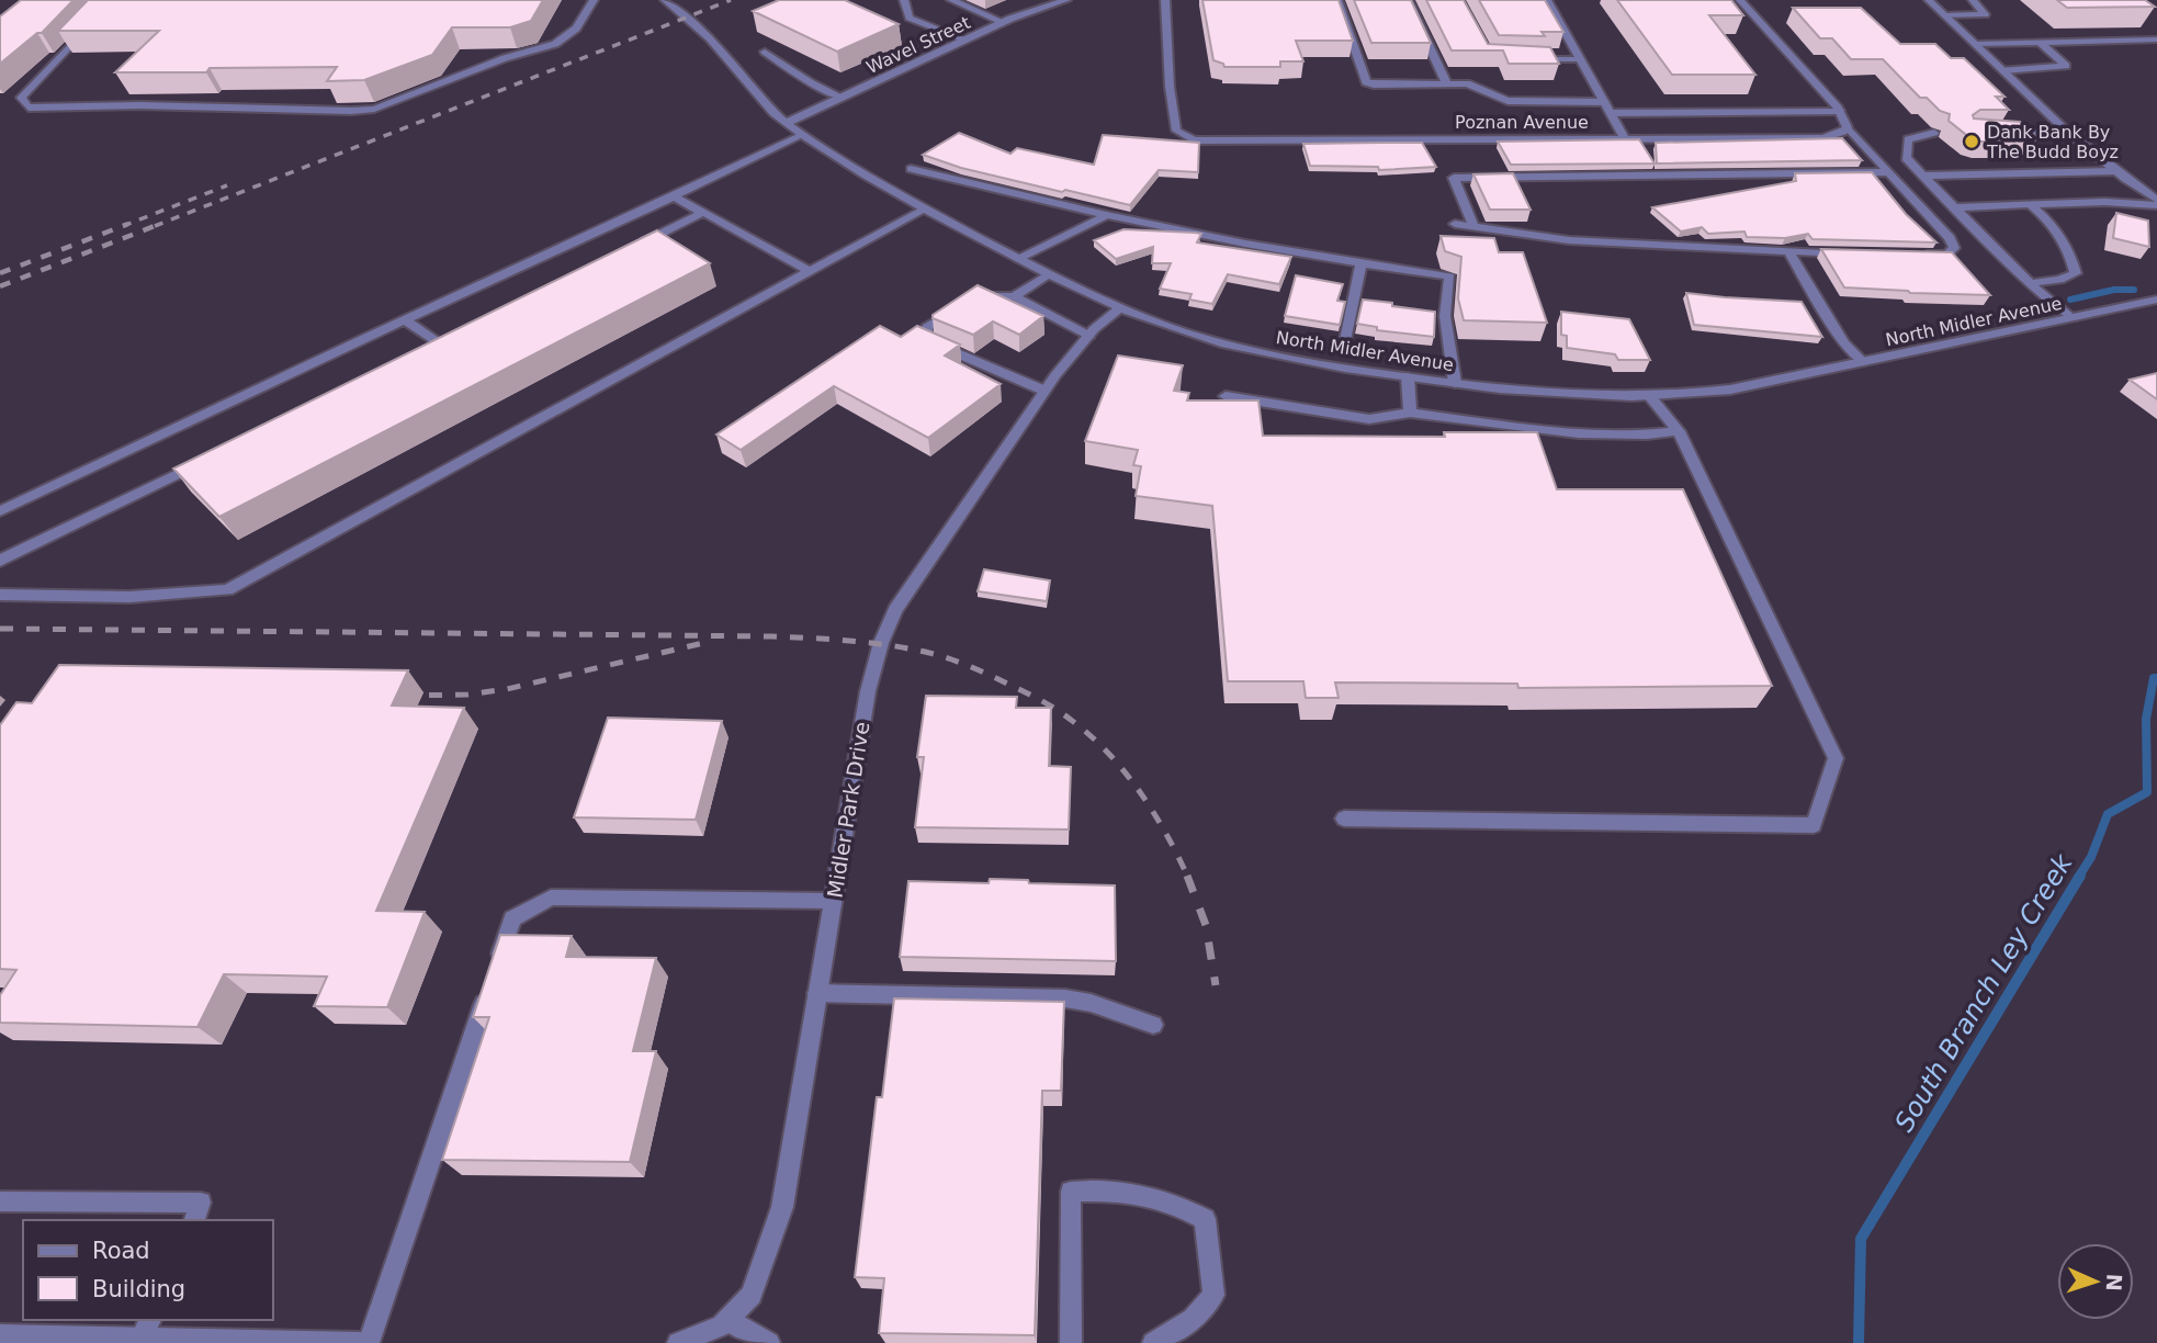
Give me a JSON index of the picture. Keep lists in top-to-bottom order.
{
  "streets": {
    "street": [
      "Wavel Street",
      "Poznan Avenue",
      "North Midler Avenue",
      "Midler Park Drive"
    ]
  },
  "crossings": [
    ["Wavel Street", "North Midler Avenue"],
    ["North Midler Avenue", "Midler Park Drive"]
  ],
  "water": ["South Branch Ley Creek"],
  "places": ["Dank Bank By The Budd Boyz"],
  "legend": ["Road", "Building"],
  "north": "right"
}
